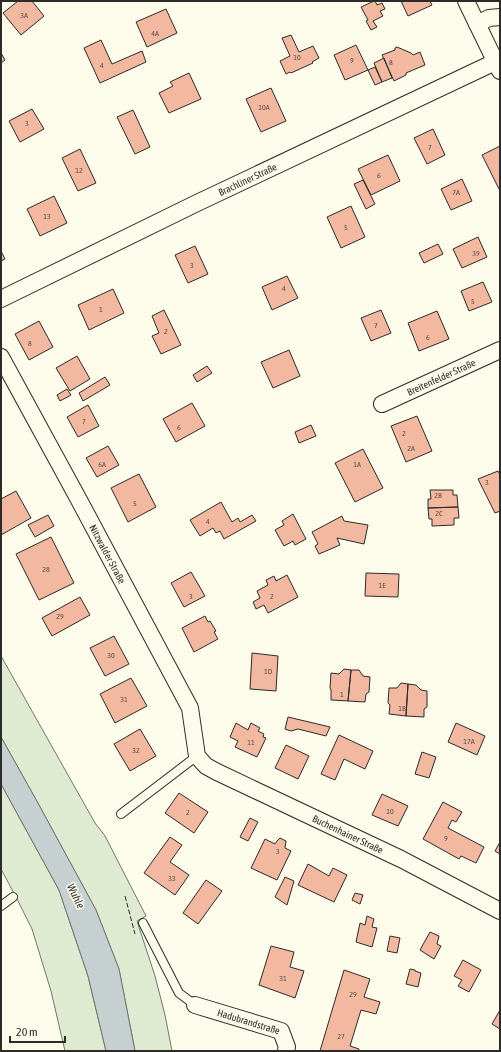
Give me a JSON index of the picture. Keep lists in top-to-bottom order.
{
  "streets": {
    "street": [
      "Brachliner Straße",
      "Breitenfelder Straße",
      "Nitzwalder Straße",
      "Buchenhainer Straße",
      "Hadubrandstraße"
    ]
  },
  "crossings": [
    ["Nitzwalder Straße", "Buchenhainer Straße"]
  ],
  "water": ["Wuhle"],
  "house_numbers": [
    "3A",
    "4A",
    "10",
    "9",
    "8",
    "4",
    "10A",
    "3",
    "7",
    "12",
    "6",
    "7A",
    "13",
    "5",
    "39",
    "3",
    "4",
    "5",
    "1",
    "7",
    "2",
    "6",
    "8",
    "7",
    "6",
    "2",
    "2A",
    "6A",
    "1A",
    "3",
    "2B",
    "5",
    "2C",
    "4",
    "28",
    "1E",
    "3",
    "2",
    "29",
    "30",
    "1D",
    "1",
    "31",
    "1B",
    "17A",
    "11",
    "32",
    "10",
    "2",
    "9",
    "3",
    "33",
    "31",
    "29",
    "27"
  ],
  "scale_bar": "20 m"
}
